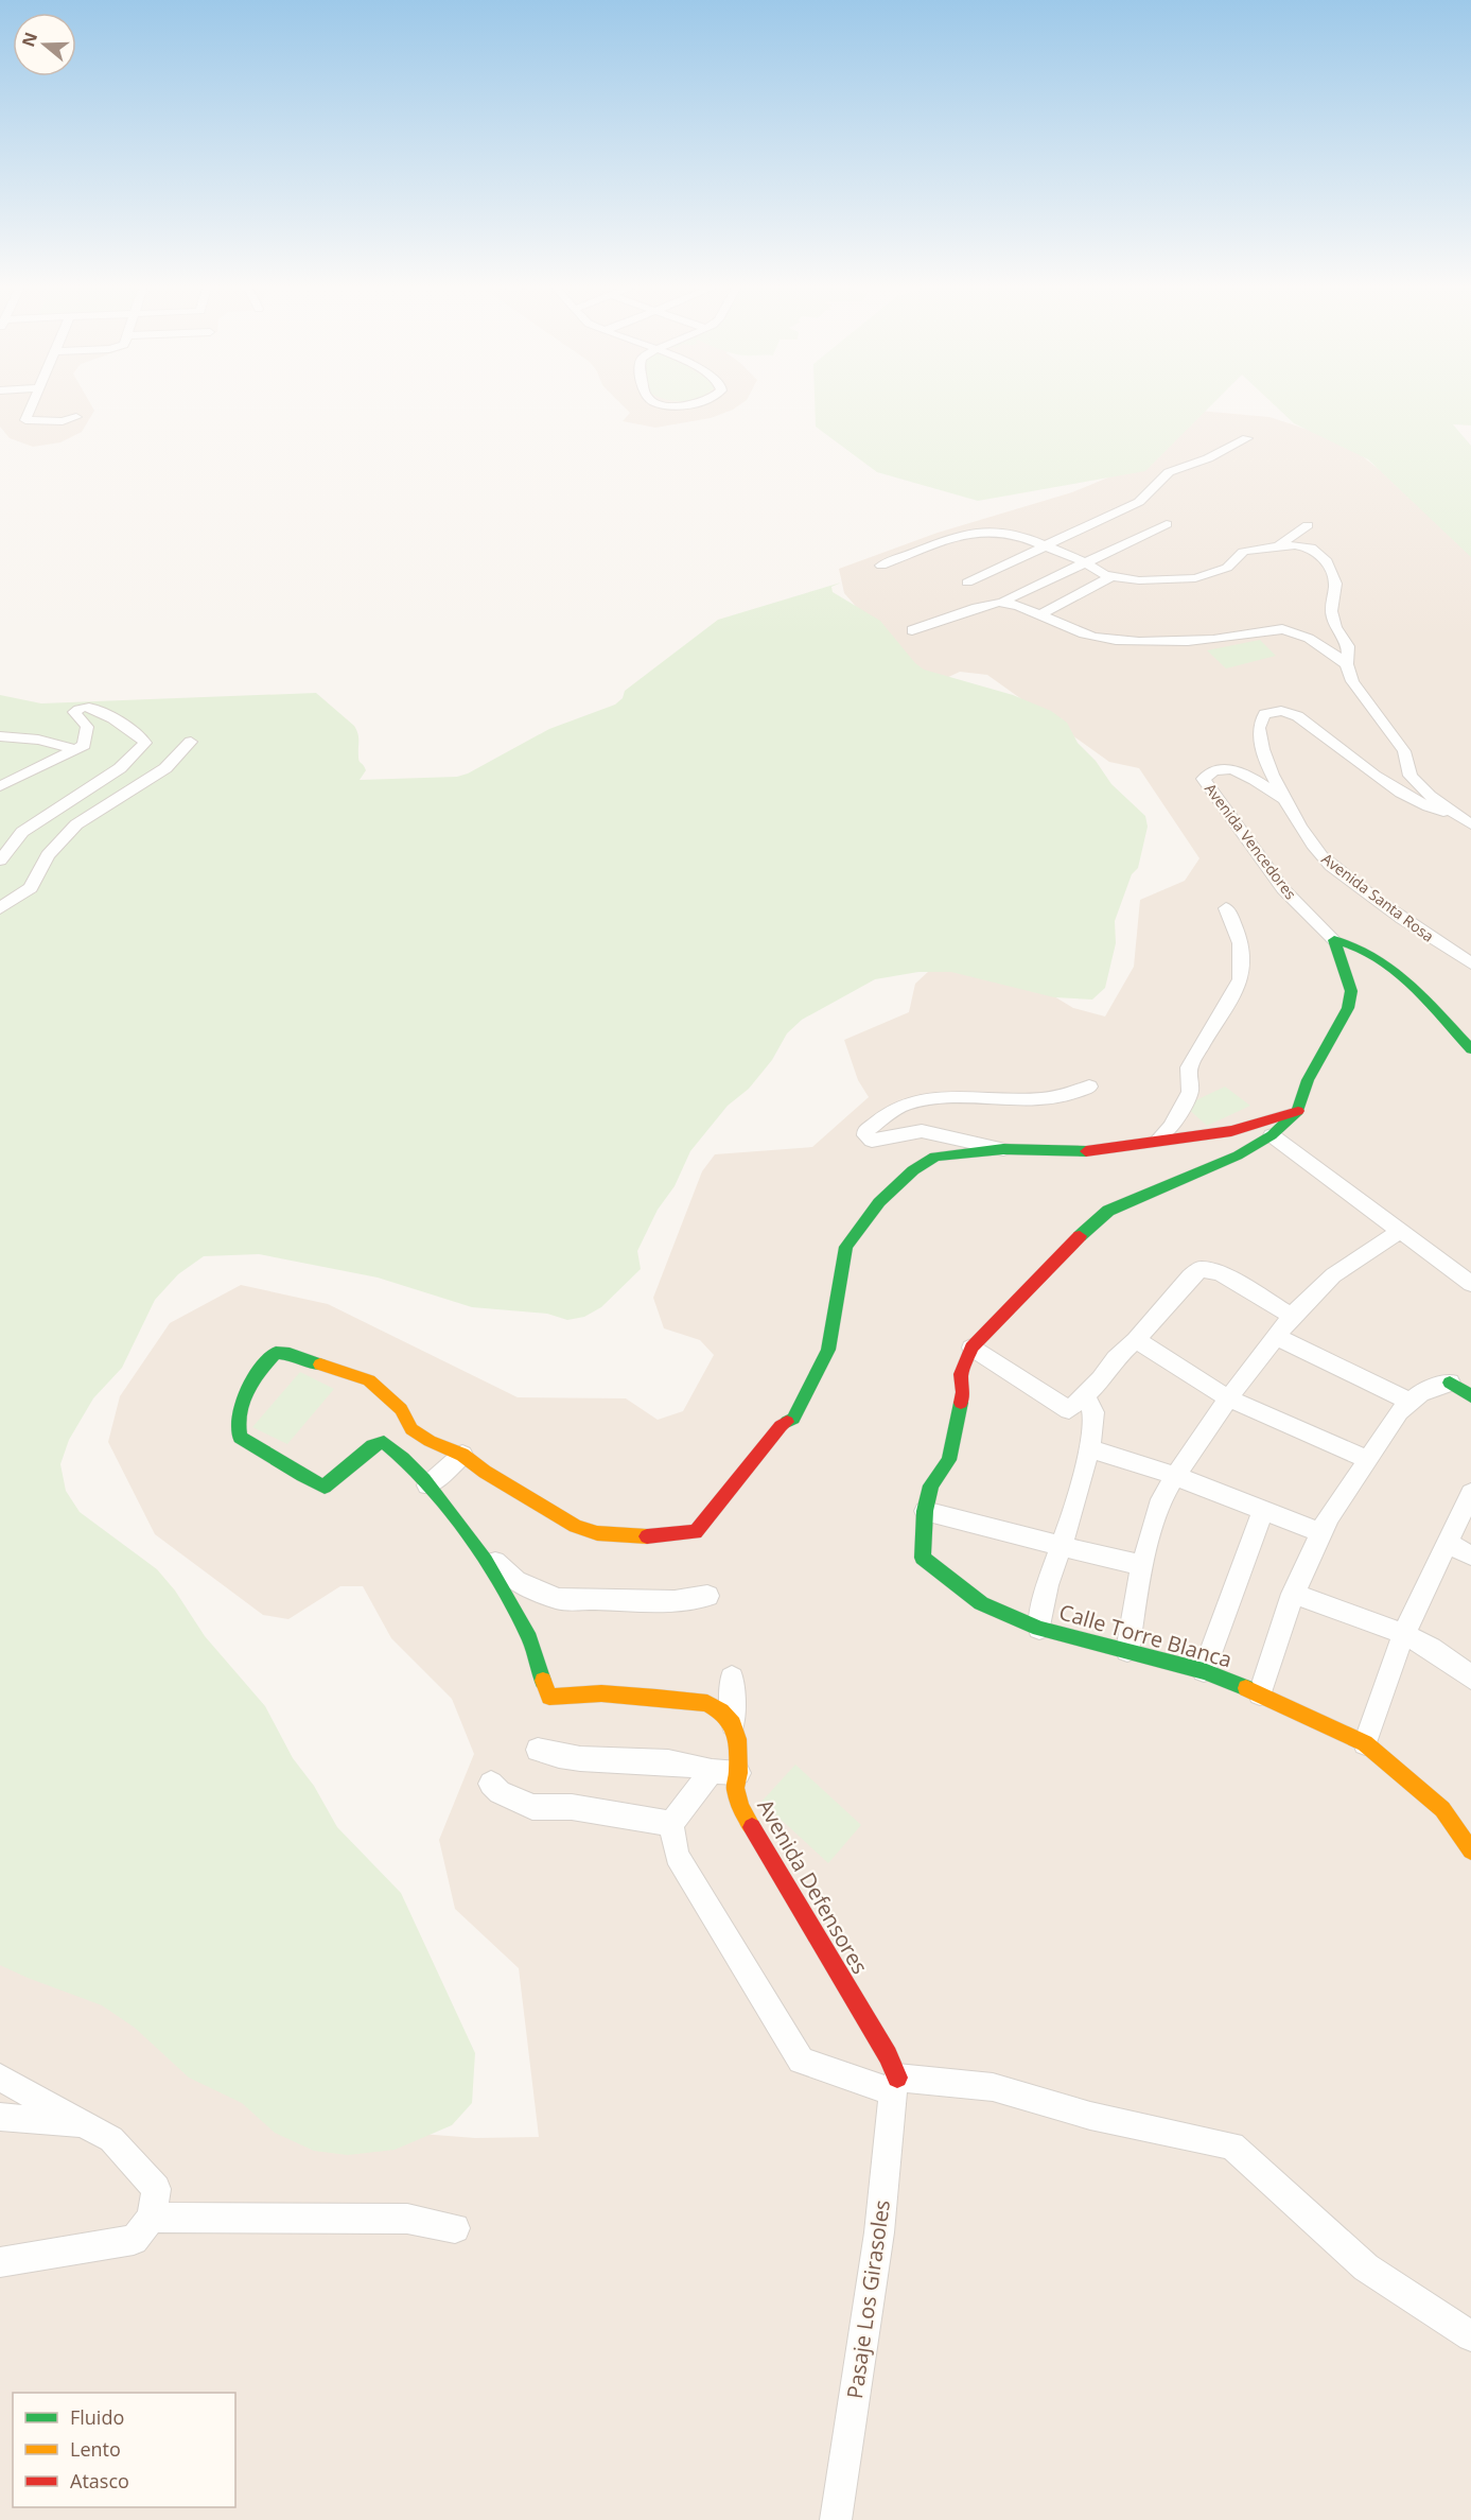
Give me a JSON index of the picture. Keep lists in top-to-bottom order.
{
  "streets": {
    "street": [
      "Avenida Vencedores",
      "Avenida Santa Rosa",
      "Calle Torre Blanca",
      "Avenida Defensores",
      "Pasaje Los Girasoles"
    ]
  },
  "crossings": [
    ["Avenida Vencedores", "Avenida Santa Rosa"],
    ["Avenida Defensores", "Pasaje Los Girasoles"]
  ],
  "legend": ["Fluido", "Lento", "Atasco"],
  "north": "left"
}
